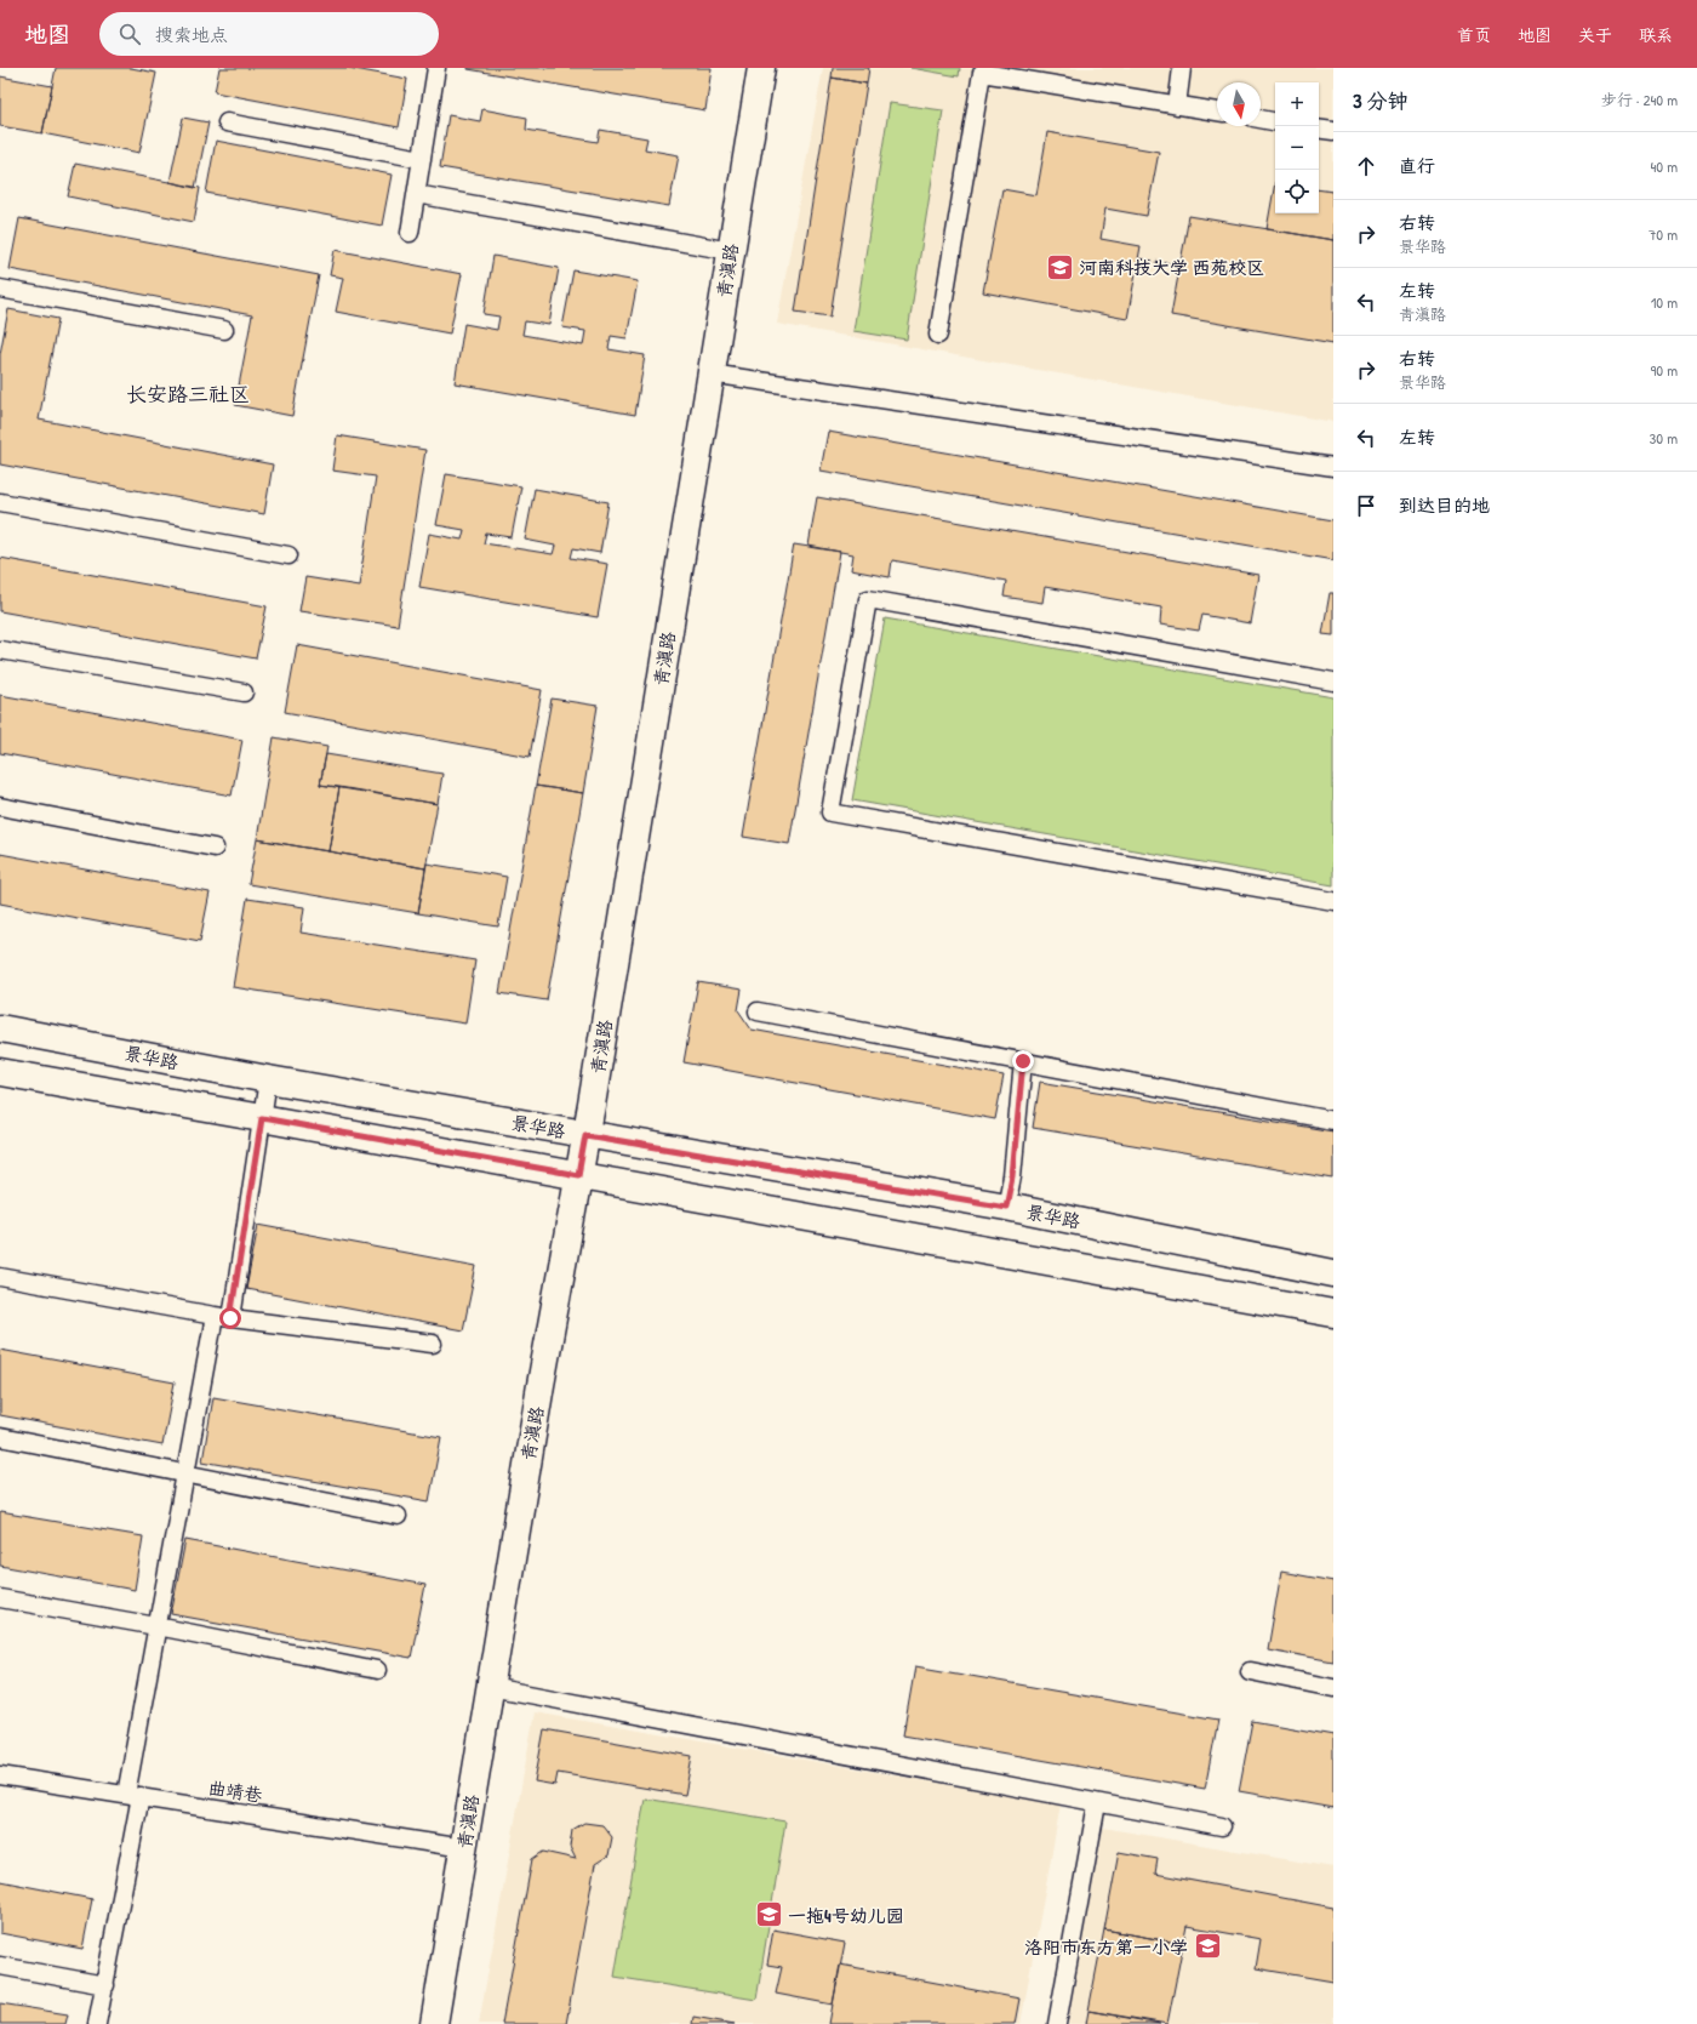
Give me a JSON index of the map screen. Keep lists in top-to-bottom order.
{
  "streets": {
    "main road": ["青滇路", "景华路"],
    "lane": ["曲靖巷"]
  },
  "crossings": [
    ["青滇路", "景华路"],
    ["青滇路", "曲靖巷"]
  ],
  "districts": ["长安路三社区"],
  "places": {
    "school or university": ["河南科技大学 西苑校区", "一拖4号幼儿园", "洛阳市东方第一小学"]
  },
  "north": "bottom",
  "page": {
    "header": "地图",
    "search": "搜索地点",
    "nav": [
      "首页",
      "地图",
      "关于",
      "联系"
    ],
    "heading": ["3 分钟", "步行 · 240 m"],
    "map_buttons": ["+", "−"],
    "list": [
      ["直行", "40 m"],
      ["右转", "景华路", "70 m"],
      ["左转", "青滇路", "10 m"],
      ["右转", "景华路", "90 m"],
      ["左转", "30 m"],
      "到达目的地"
    ]
  }
}
